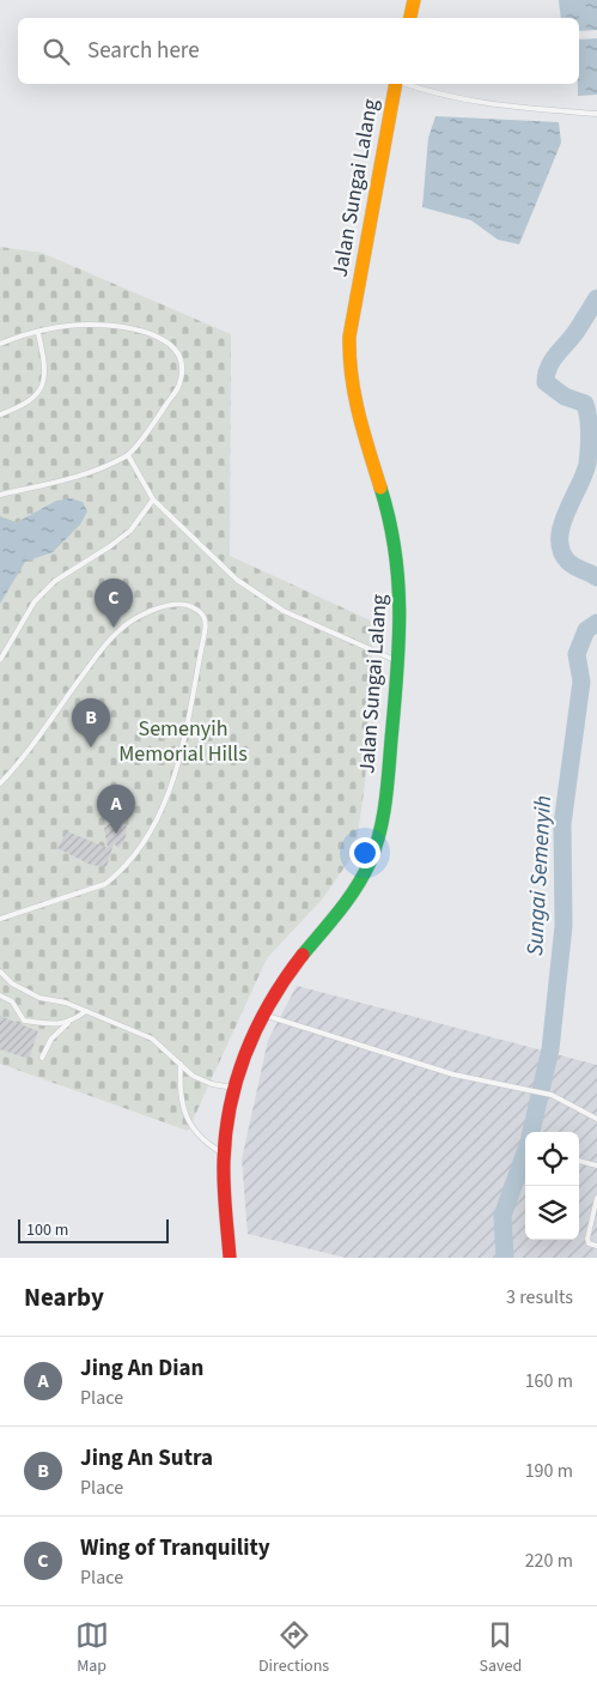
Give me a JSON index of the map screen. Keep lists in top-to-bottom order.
{
  "streets": {
    "street": ["Jalan Sungai Lalang"]
  },
  "water": ["Sungai Semenyih"],
  "parks": ["Semenyih Memorial Hills"],
  "scale_bar": "100 m",
  "page": {
    "search": "Search here",
    "pins": ["C", "B", "A"],
    "scale": "100 m",
    "heading": ["Nearby", "3 results"],
    "list": [
      {
        "mark": "A",
        "name": "Jing An Dian",
        "note": "Place",
        "value": "160 m"
      },
      {
        "mark": "B",
        "name": "Jing An Sutra",
        "note": "Place",
        "value": "190 m"
      },
      {
        "mark": "C",
        "name": "Wing of Tranquility",
        "note": "Place",
        "value": "220 m"
      }
    ],
    "nav": ["Map", "Directions", "Saved"]
  }
}
